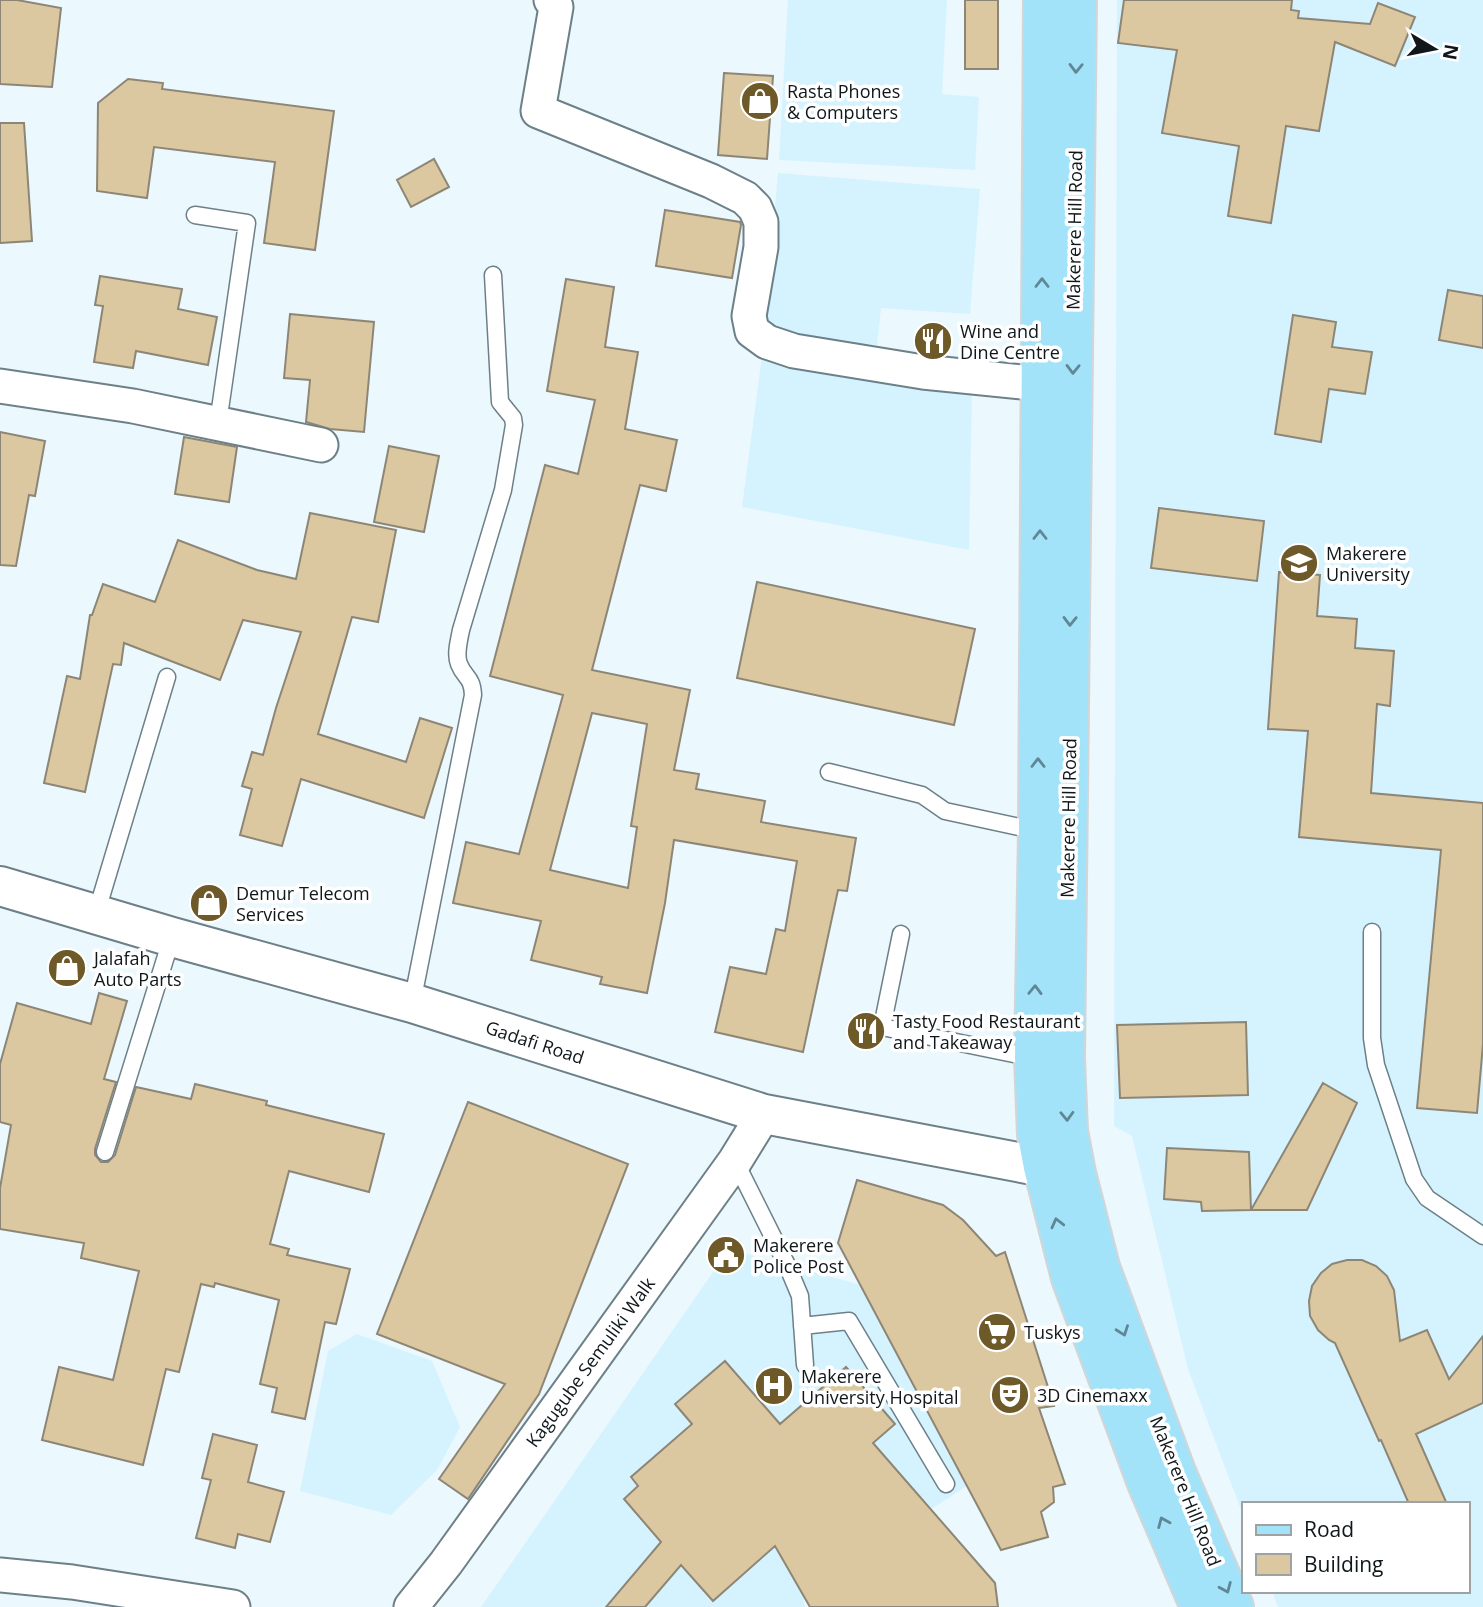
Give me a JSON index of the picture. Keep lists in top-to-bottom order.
{
  "streets": {
    "main road": ["Makerere Hill Road"],
    "street": ["Gadafi Road", "Kagugube Semuliki Walk"]
  },
  "crossings": [
    ["Makerere Hill Road", "Gadafi Road"],
    ["Gadafi Road", "Kagugube Semuliki Walk"]
  ],
  "places": {
    "shop": ["Rasta Phones & Computers", "Demur Telecom Services", "Jalafah Auto Parts"],
    "restaurant": ["Wine and Dine Centre", "Tasty Food Restaurant and Takeaway"],
    "school or university": ["Makerere University"],
    "public building": ["Makerere Police Post"],
    "supermarket": ["Tuskys"],
    "hospital": ["Makerere University Hospital"],
    "theatre": ["3D Cinemaxx"]
  },
  "legend": ["Road", "Building"],
  "north": "right"
}
